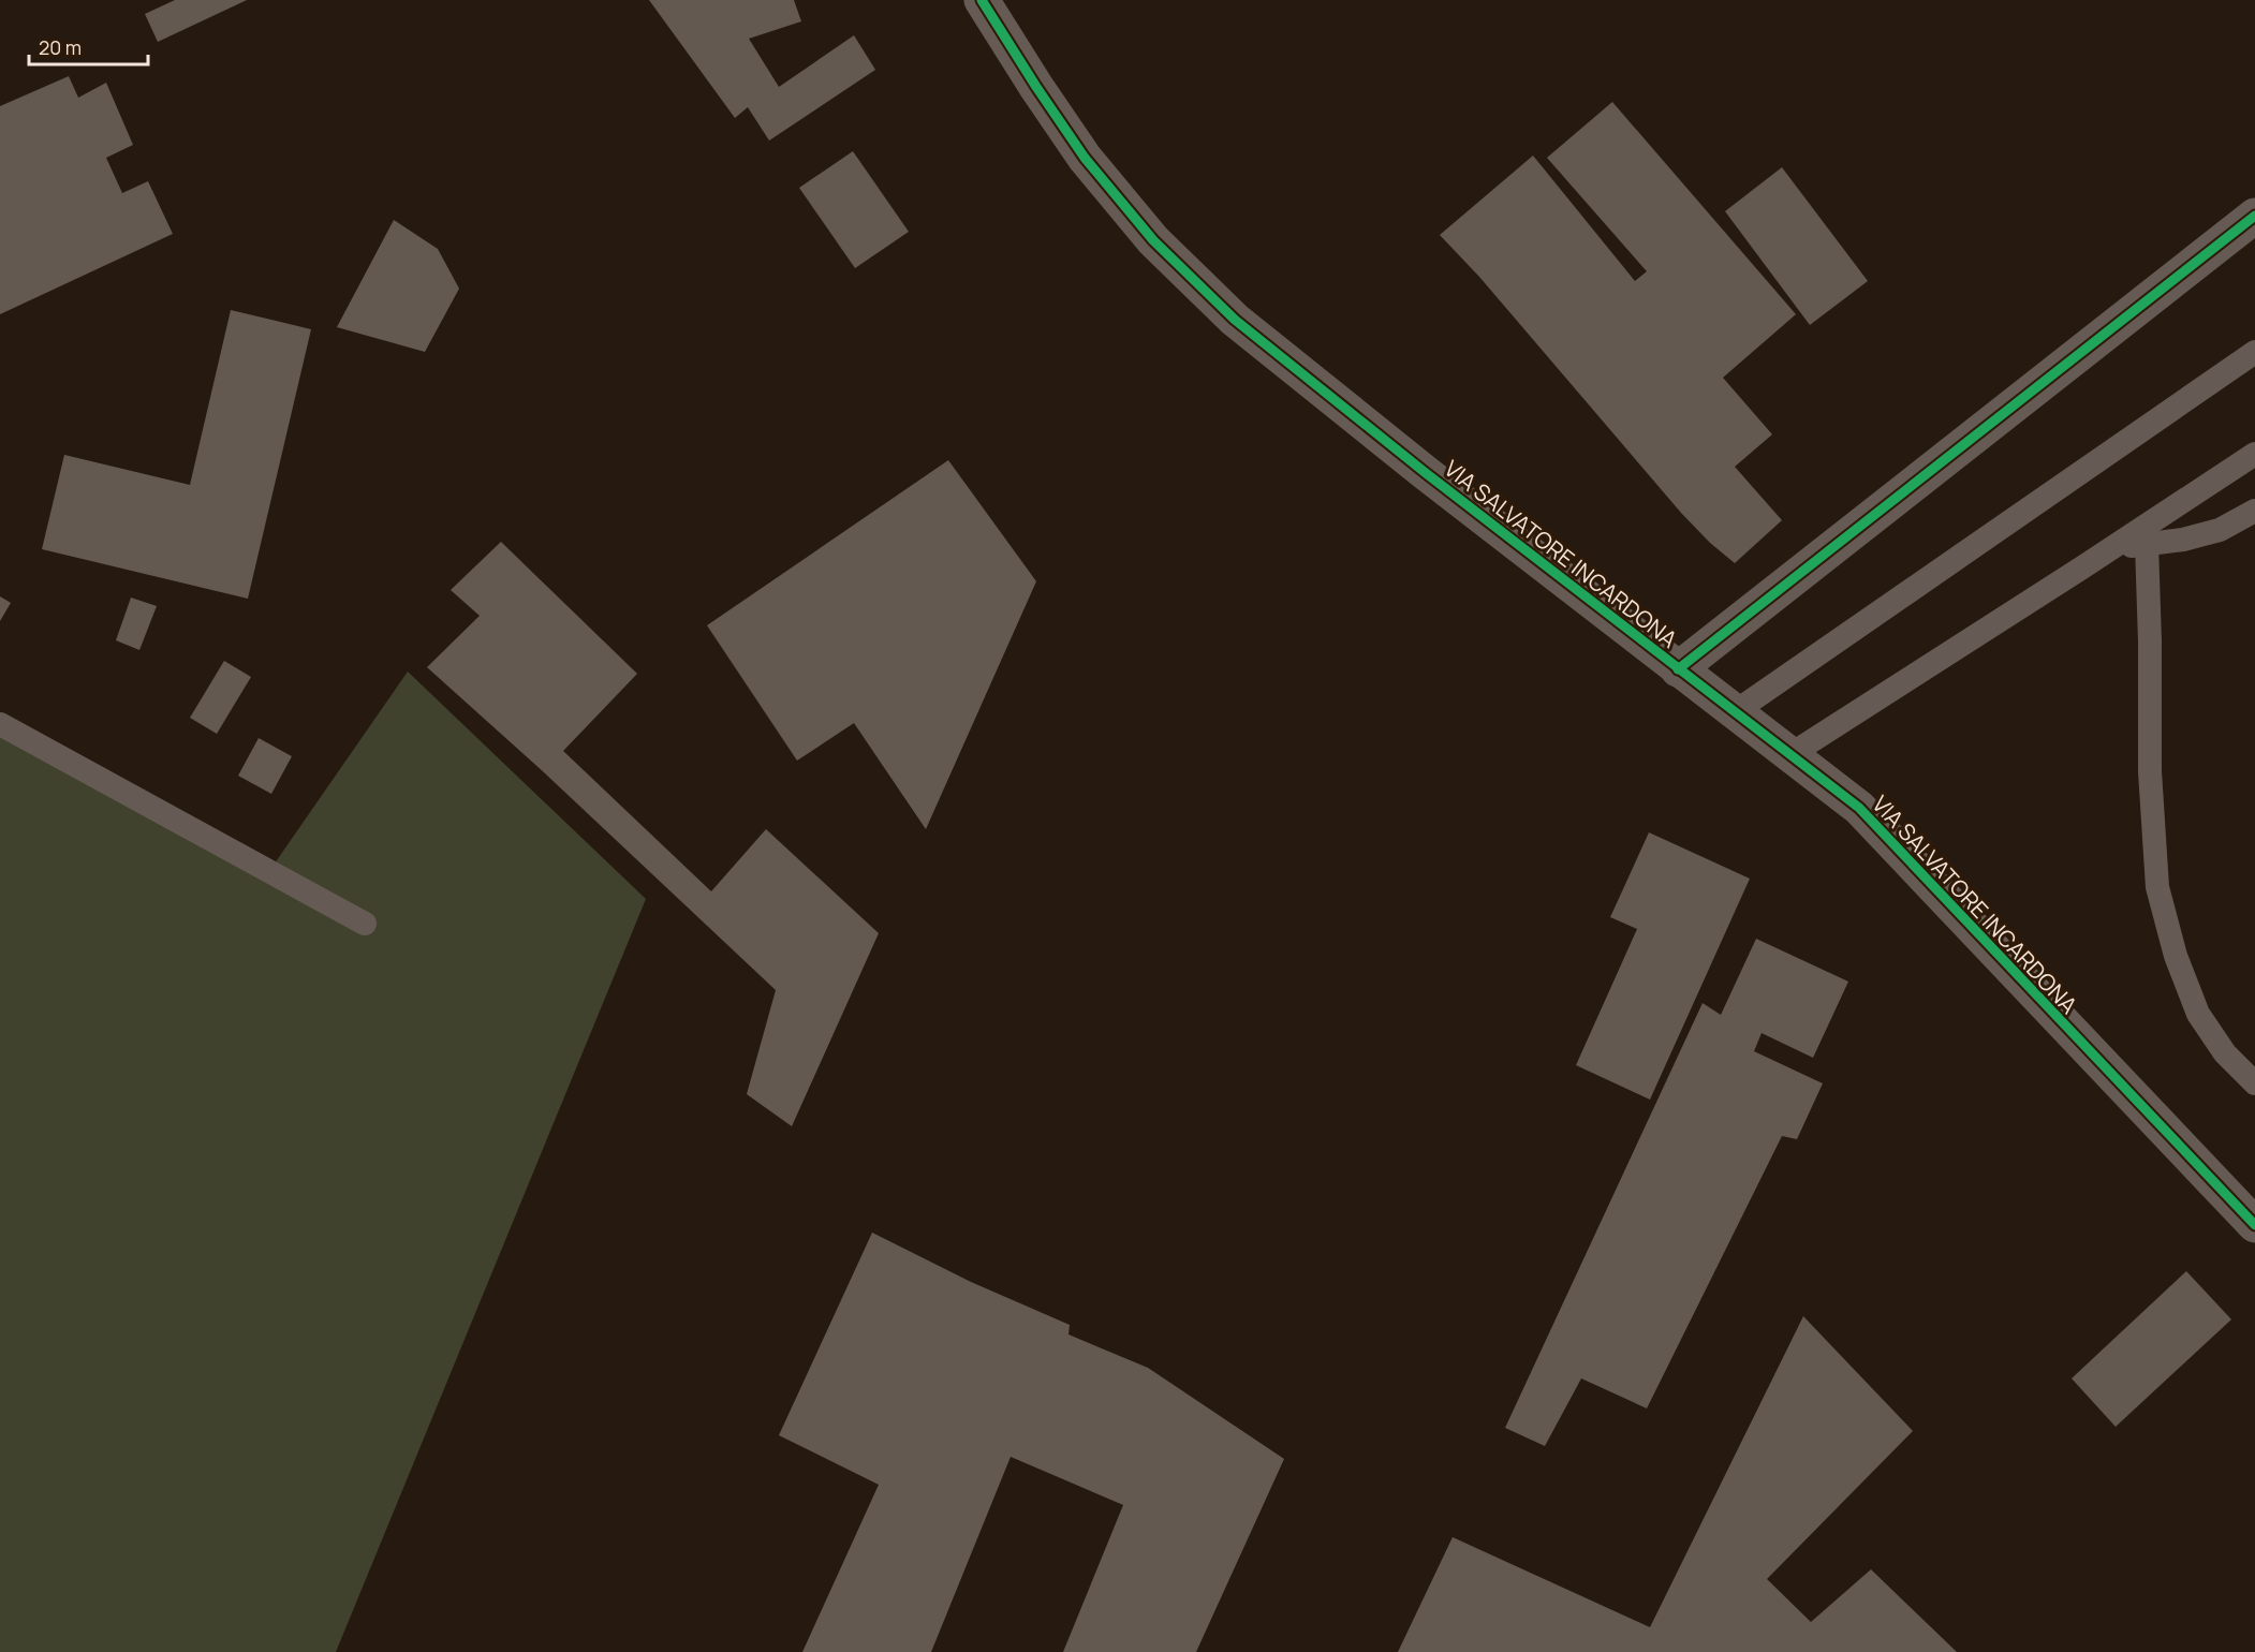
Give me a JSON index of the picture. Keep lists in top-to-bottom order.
{
  "streets": {
    "street": ["VIA SALVATORE INCARDONA"]
  },
  "scale_bar": "20 m"
}
